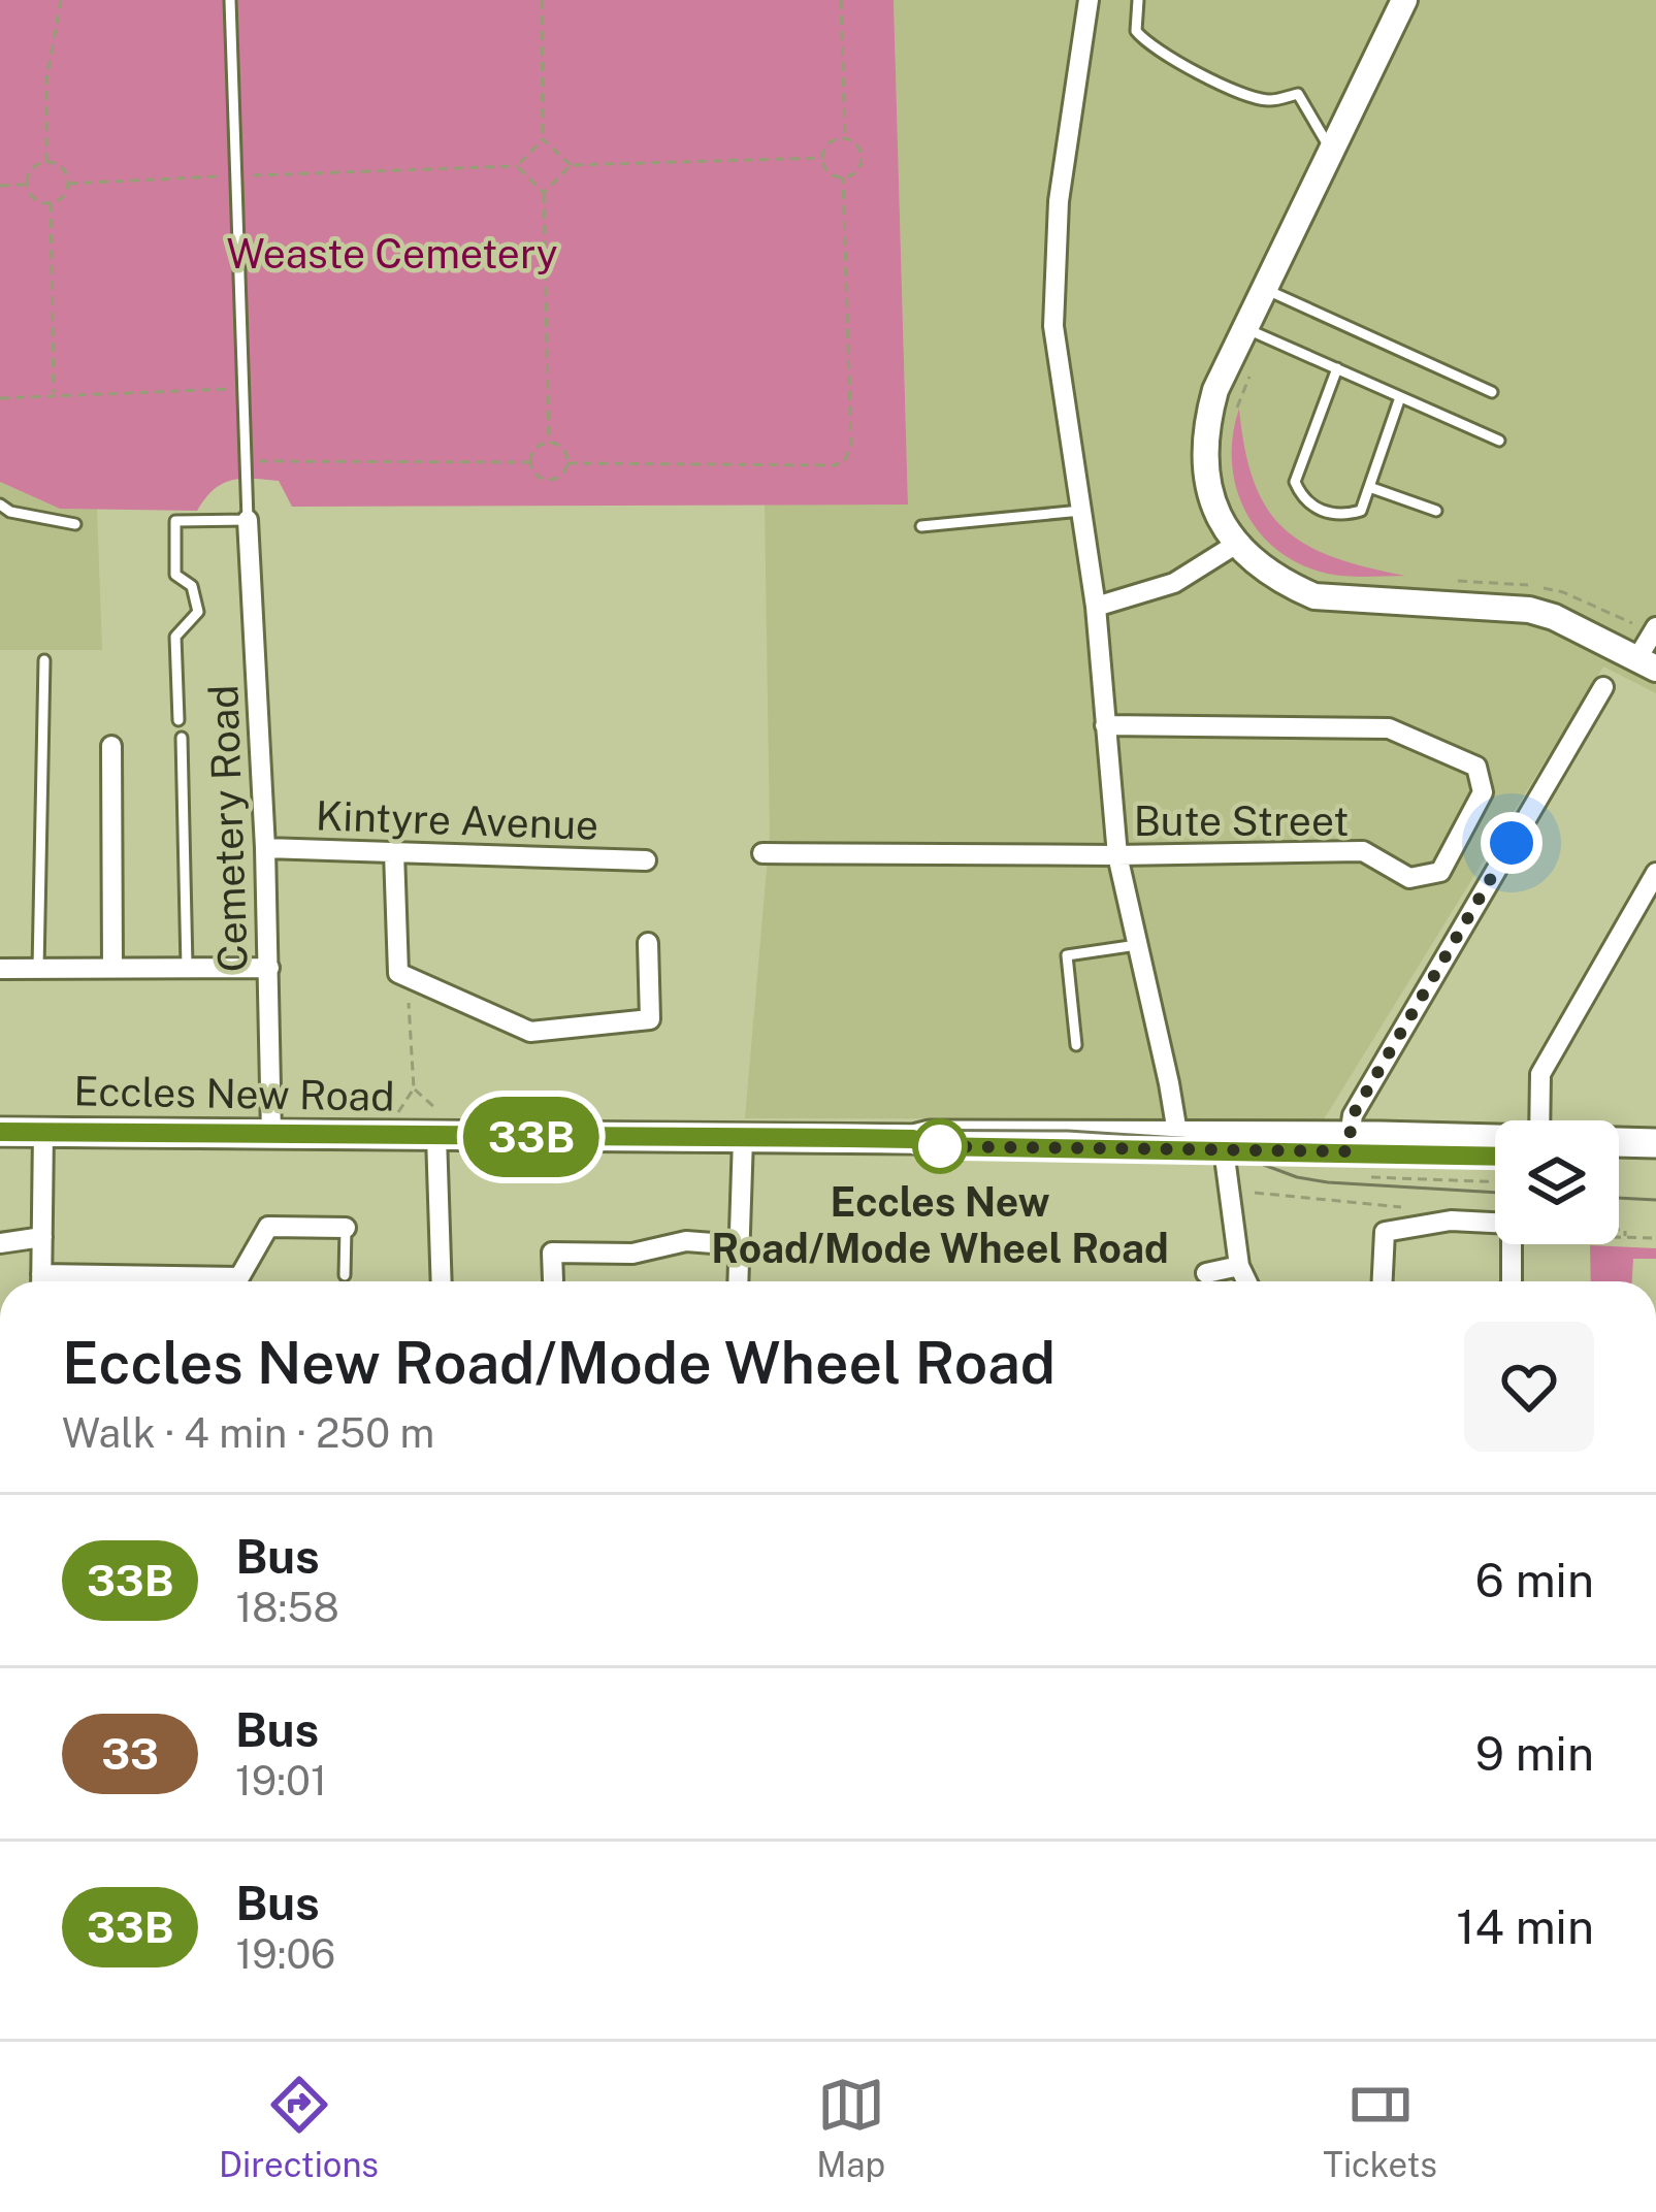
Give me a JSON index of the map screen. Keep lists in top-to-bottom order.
{
  "streets": {
    "main road": ["Eccles New Road"],
    "street": ["Kintyre Avenue", "Bute Street", "Cemetery Road"]
  },
  "crossings": [
    ["Kintyre Avenue", "Cemetery Road"],
    ["Cemetery Road", "Eccles New Road"]
  ],
  "parks": ["Weaste Cemetery"],
  "places": ["Eccles New Road/Mode Wheel Road"],
  "lines": ["bus line 33B"],
  "page": {
    "on_map": "33B",
    "heading": ["Eccles New Road/Mode Wheel Road", "Walk · 4 min · 250 m"],
    "list": [
      {
        "mark": "33B",
        "name": "Bus",
        "note": "18:58",
        "value": "6 min"
      },
      {
        "mark": "33",
        "name": "Bus",
        "note": "19:01",
        "value": "9 min"
      },
      {
        "mark": "33B",
        "name": "Bus",
        "note": "19:06",
        "value": "14 min"
      }
    ],
    "tabs": ["Directions", "Map", "Tickets"]
  }
}
